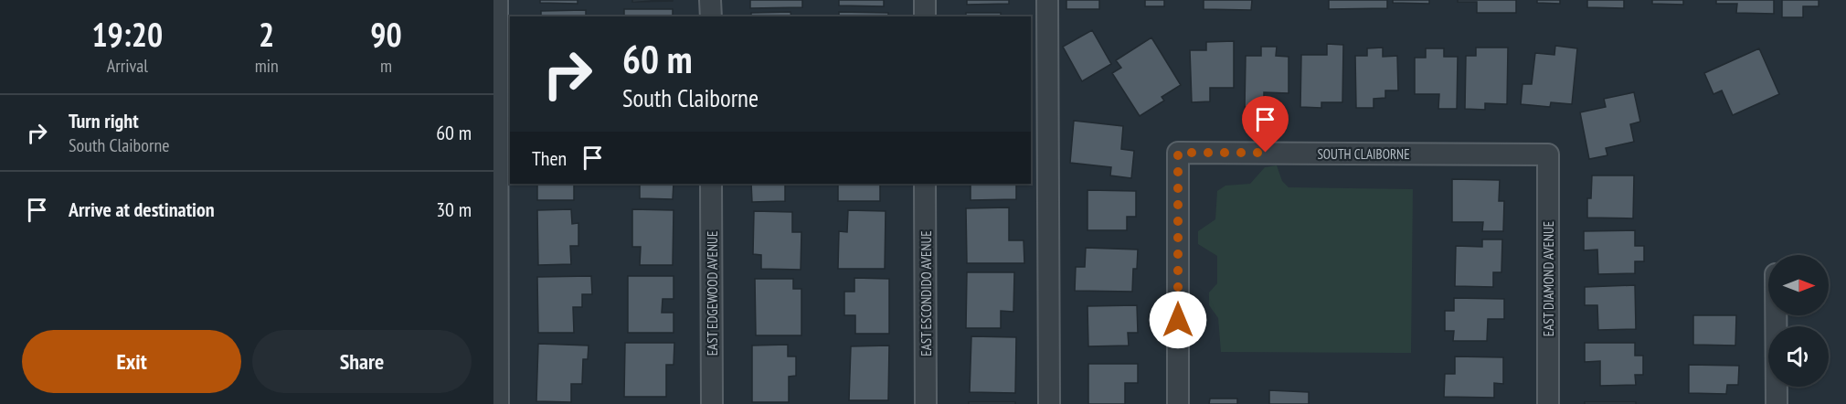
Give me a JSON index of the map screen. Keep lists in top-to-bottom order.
{
  "streets": {
    "street": [
      "SOUTH CLAIBORNE",
      "EAST DIAMOND AVENUE",
      "EAST EDGEWOOD AVENUE",
      "EAST ESCONDIDO AVENUE"
    ]
  },
  "crossings": [
    ["SOUTH CLAIBORNE", "EAST DIAMOND AVENUE"]
  ],
  "north": "right",
  "page": {
    "eta": [
      "19:20",
      "Arrival",
      "2",
      "min",
      "90",
      "m"
    ],
    "turn": ["60 m", "South Claiborne"],
    "list": [
      {
        "name": "Turn right",
        "note": "South Claiborne",
        "value": "60 m"
      },
      {
        "name": "Arrive at destination",
        "value": "30 m"
      }
    ],
    "then": "Then",
    "buttons": ["Exit", "Share"]
  }
}
